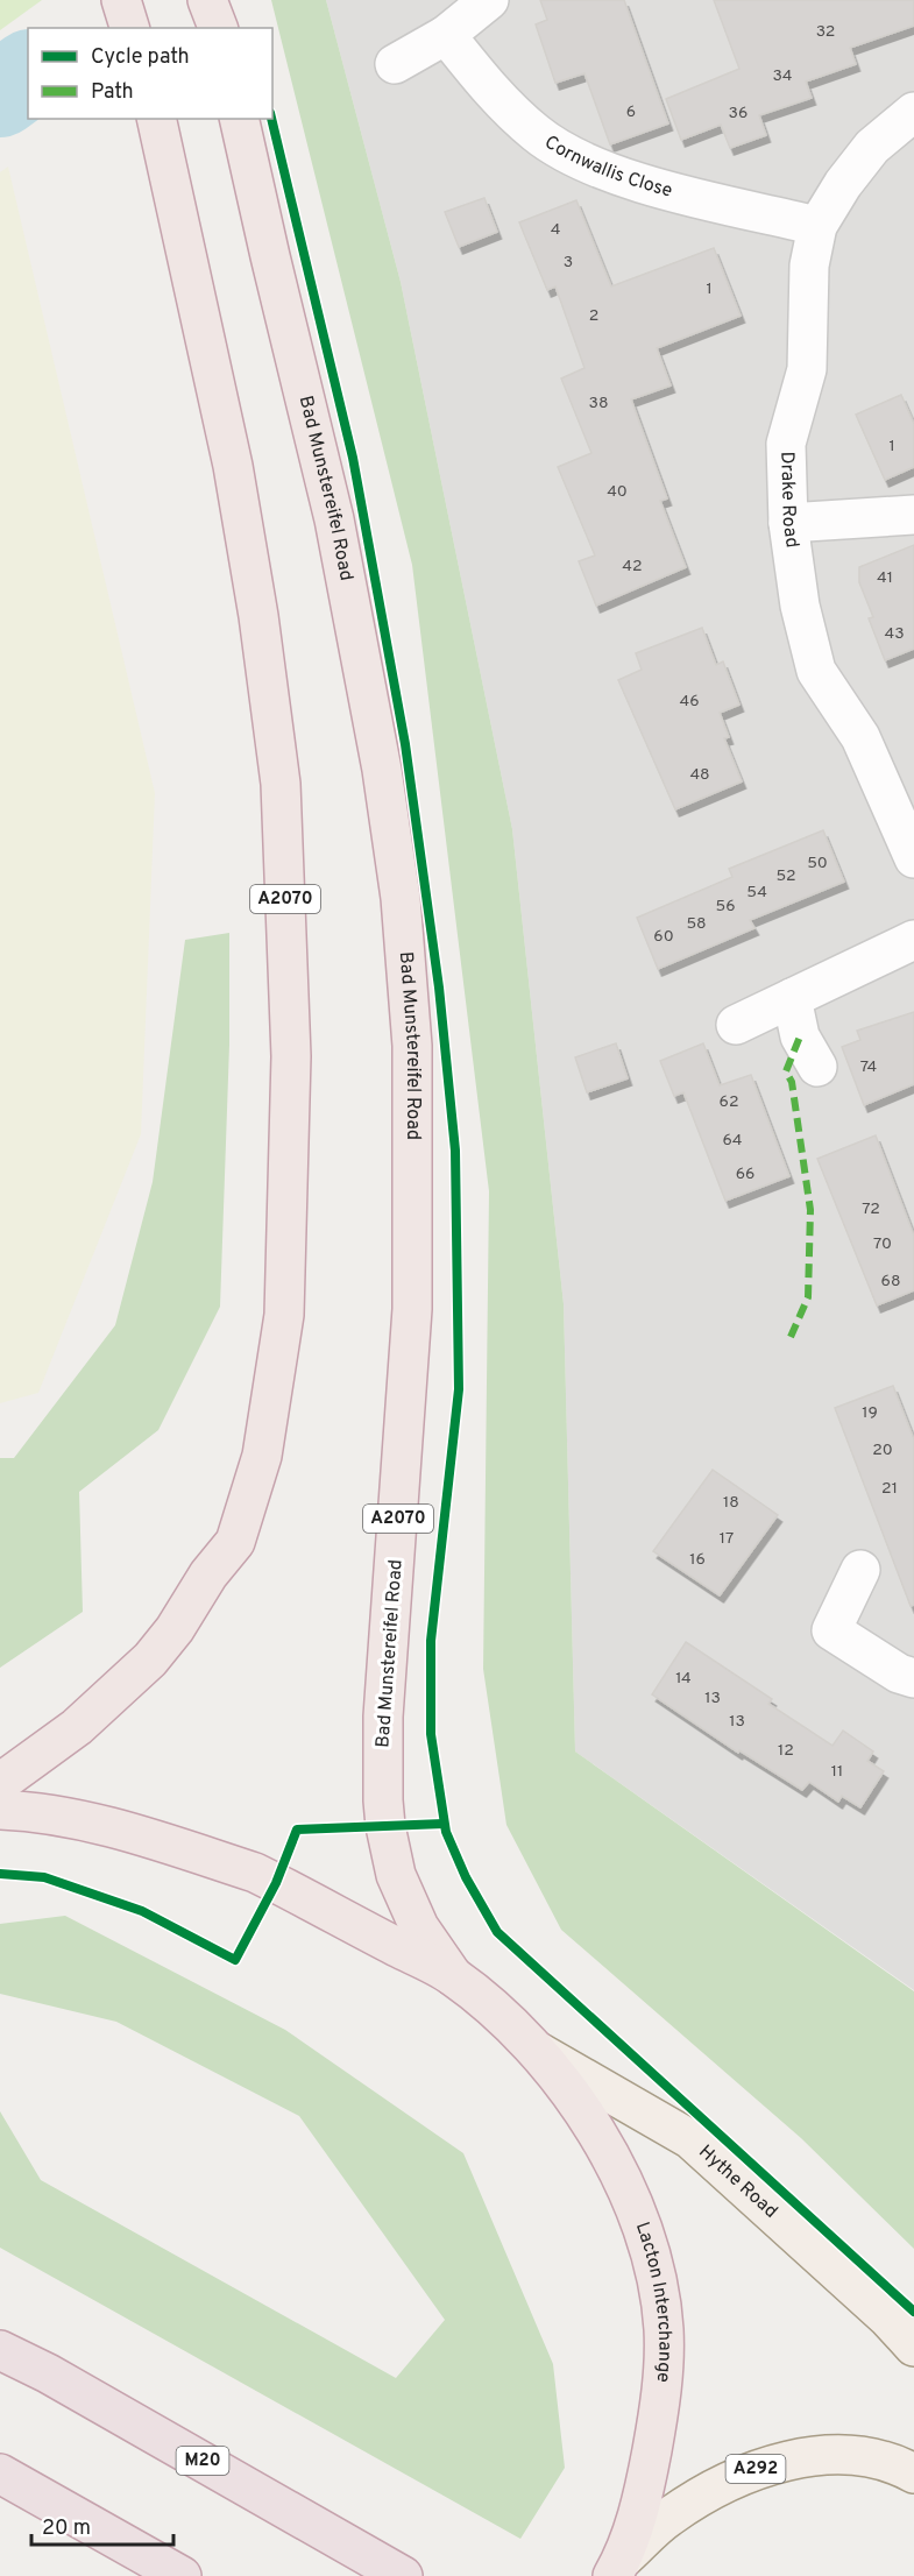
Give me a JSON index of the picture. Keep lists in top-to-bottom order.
{
  "streets": {
    "highway": [
      "Bad Munstereifel Road",
      "A2070",
      "Lacton Interchange",
      "M20"
    ],
    "main road": ["Hythe Road", "A292"],
    "street": ["Cornwallis Close", "Drake Road"]
  },
  "crossings": [
    ["Cornwallis Close", "Drake Road"],
    ["Bad Munstereifel Road", "Lacton Interchange"],
    ["Hythe Road", "Lacton Interchange"],
    ["Lacton Interchange", "A292"]
  ],
  "house_numbers": [
    "32",
    "34",
    "6",
    "36",
    "4",
    "3",
    "1",
    "2",
    "38",
    "1",
    "40",
    "42",
    "41",
    "43",
    "46",
    "48",
    "50",
    "52",
    "54",
    "56",
    "58",
    "60",
    "74",
    "62",
    "64",
    "66",
    "72",
    "70",
    "68",
    "19",
    "20",
    "21",
    "18",
    "17",
    "16",
    "14",
    "13",
    "13",
    "12",
    "11"
  ],
  "legend": ["Cycle path", "Path"],
  "scale_bar": "20 m"
}
